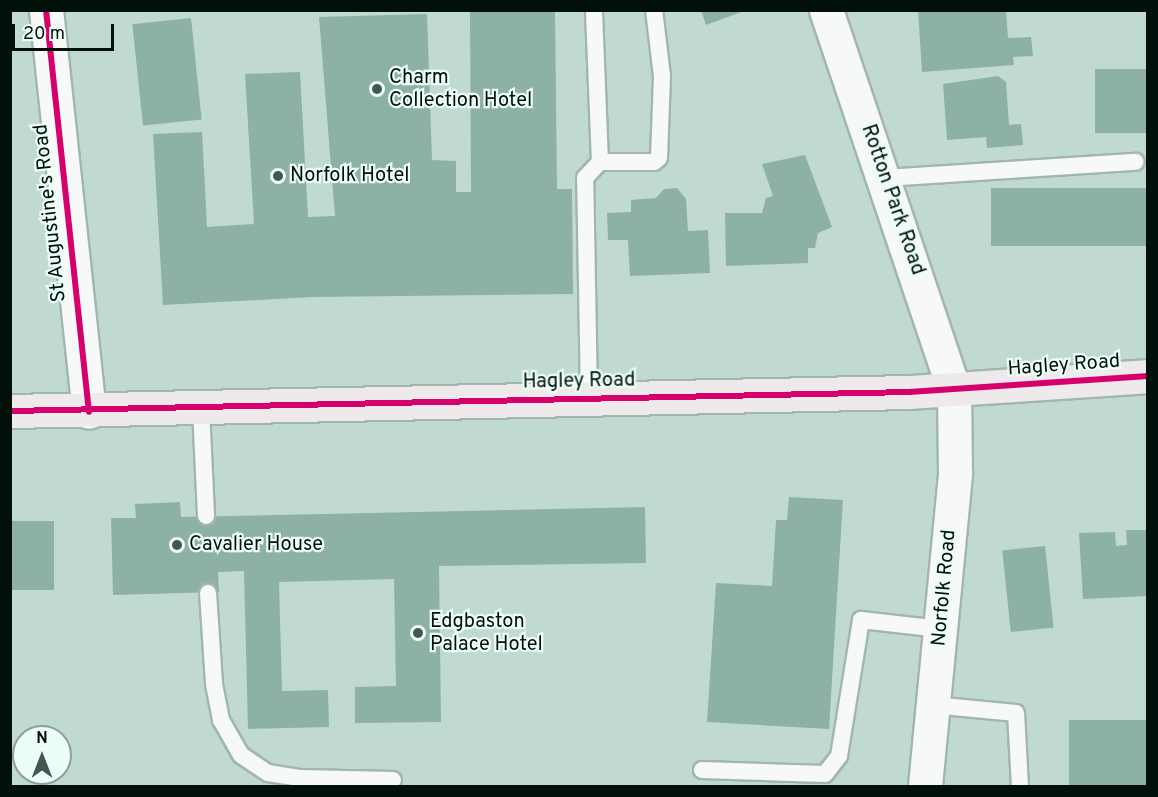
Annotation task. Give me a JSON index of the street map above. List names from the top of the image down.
{
  "streets": {
    "highway": ["Hagley Road"],
    "main road": ["Rotton Park Road", "St Augustine's Road", "Norfolk Road"]
  },
  "crossings": [
    ["Rotton Park Road", "Hagley Road"],
    ["Rotton Park Road", "Norfolk Road"],
    ["St Augustine's Road", "Hagley Road"],
    ["Hagley Road", "Norfolk Road"]
  ],
  "places": [
    "Charm Collection Hotel",
    "Norfolk Hotel",
    "Cavalier House",
    "Edgbaston Palace Hotel"
  ],
  "scale_bar": "20 m",
  "north": "top"
}
